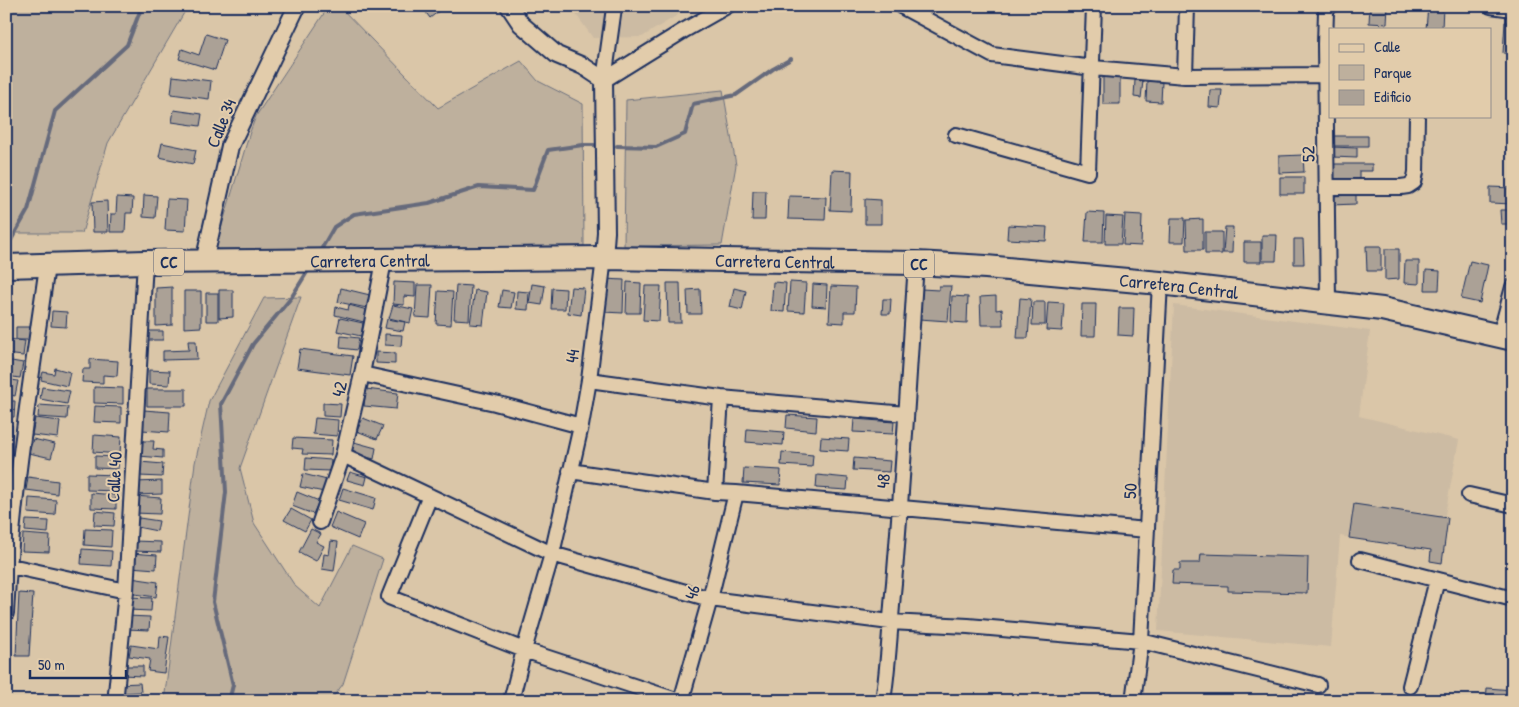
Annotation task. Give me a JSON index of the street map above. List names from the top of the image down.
{
  "streets": {
    "highway": ["Carretera Central", "CC"],
    "street": [
      "Calle 34",
      "52",
      "44",
      "42",
      "Calle 40",
      "48",
      "50",
      "46"
    ]
  },
  "crossings": [
    ["Calle 34", "Carretera Central"],
    ["52", "Carretera Central"],
    ["Carretera Central", "CC"],
    ["Carretera Central", "44"],
    ["Carretera Central", "42"],
    ["Carretera Central", "Calle 40"],
    ["Carretera Central", "48"],
    ["Carretera Central", "50"]
  ],
  "legend": ["Calle", "Parque", "Edificio"],
  "scale_bar": "50 m"
}
